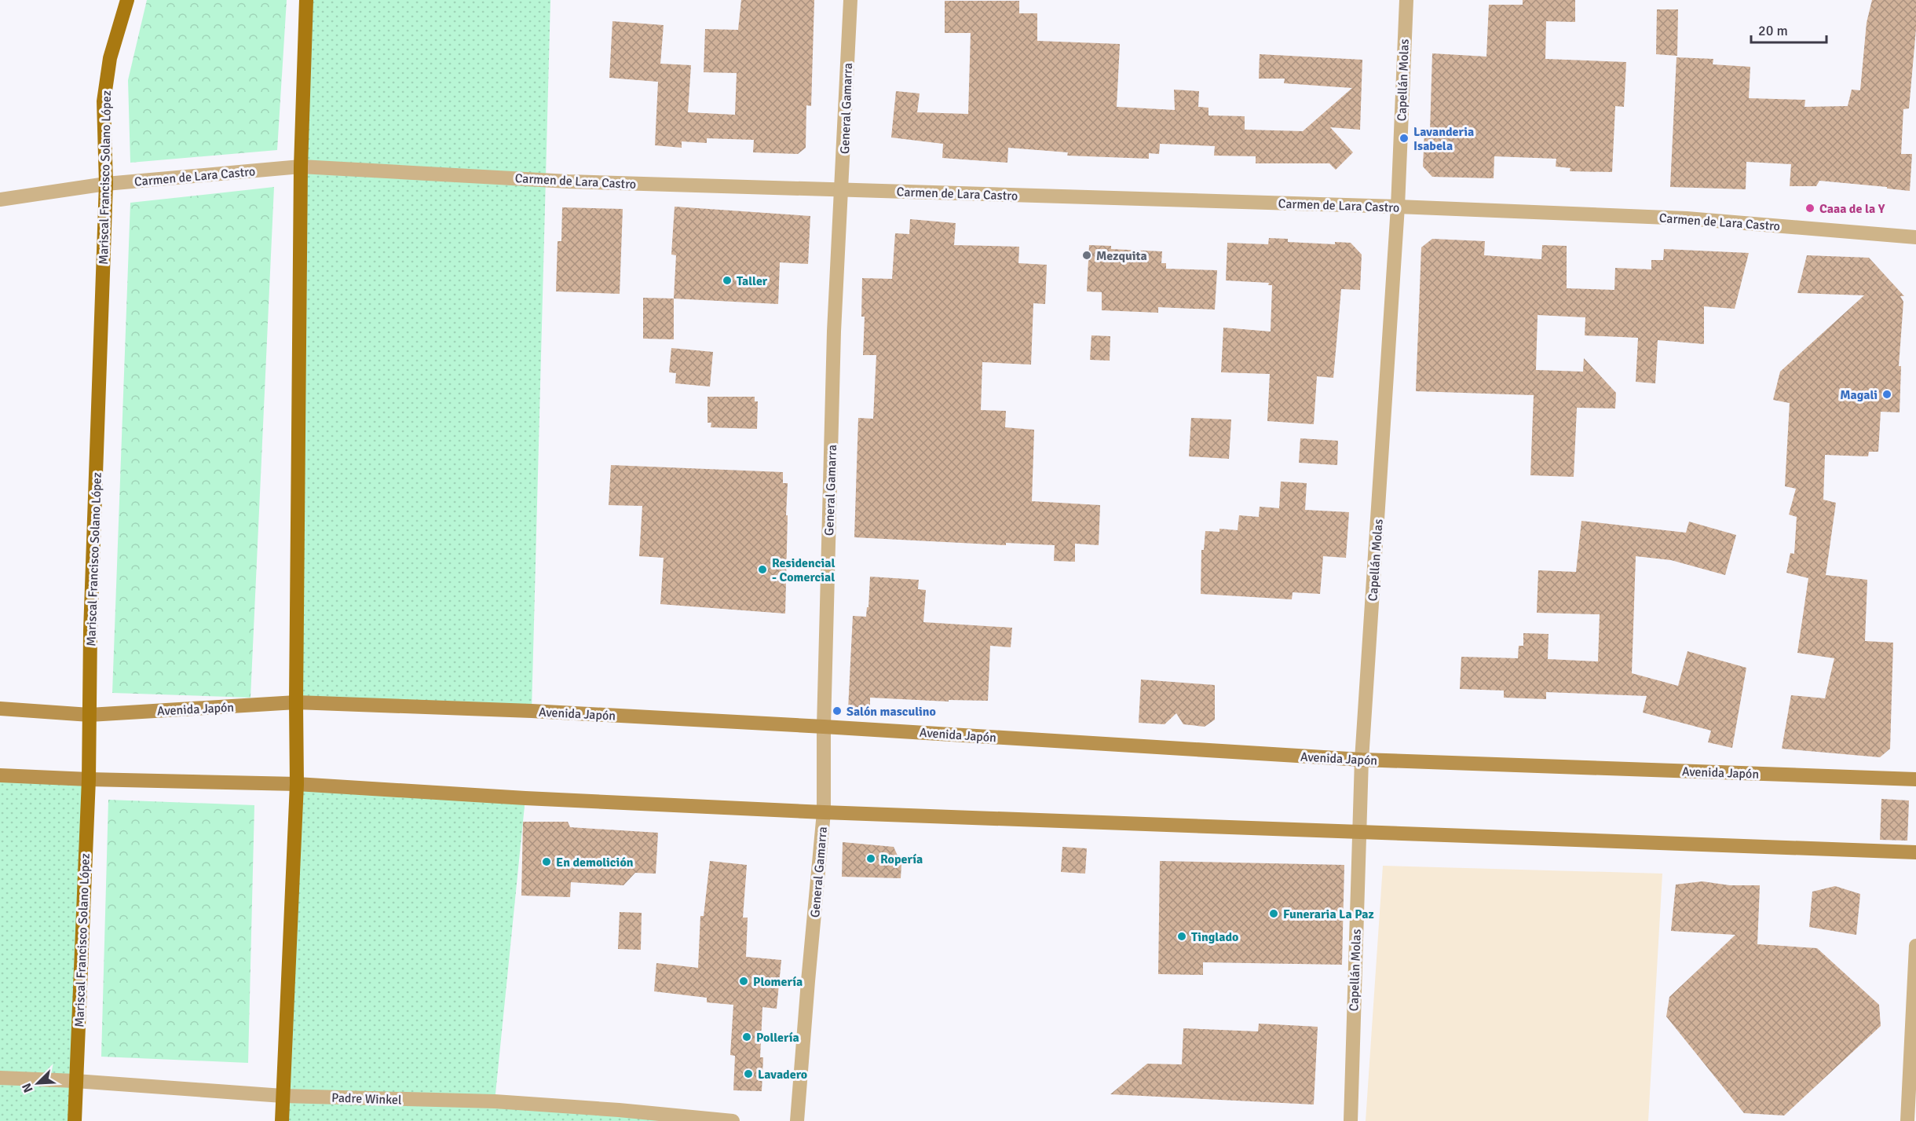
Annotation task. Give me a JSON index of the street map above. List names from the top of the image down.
{
  "streets": {
    "main road": ["Mariscal Francisco Solano López", "Avenida Japón"],
    "street": [
      "Capellán Molas",
      "General Gamarra",
      "Carmen de Lara Castro",
      "Padre Winkel"
    ]
  },
  "crossings": [
    ["Capellán Molas", "Carmen de Lara Castro"],
    ["Capellán Molas", "Avenida Japón"],
    ["General Gamarra", "Carmen de Lara Castro"],
    ["General Gamarra", "Avenida Japón"],
    ["Carmen de Lara Castro", "Mariscal Francisco Solano López"],
    ["Mariscal Francisco Solano López", "Avenida Japón"],
    ["Mariscal Francisco Solano López", "Padre Winkel"]
  ],
  "places": [
    "Lavanderia Isabela",
    "Caaa de la Y",
    "Mezquita",
    "Taller",
    "Magali",
    "Residencial - Comercial",
    "Salón masculino",
    "Ropería",
    "En demolición",
    "Funeraria La Paz",
    "Tinglado",
    "Plomería",
    "Pollería",
    "Lavadero"
  ],
  "scale_bar": "20 m",
  "north": "bottom left"
}
